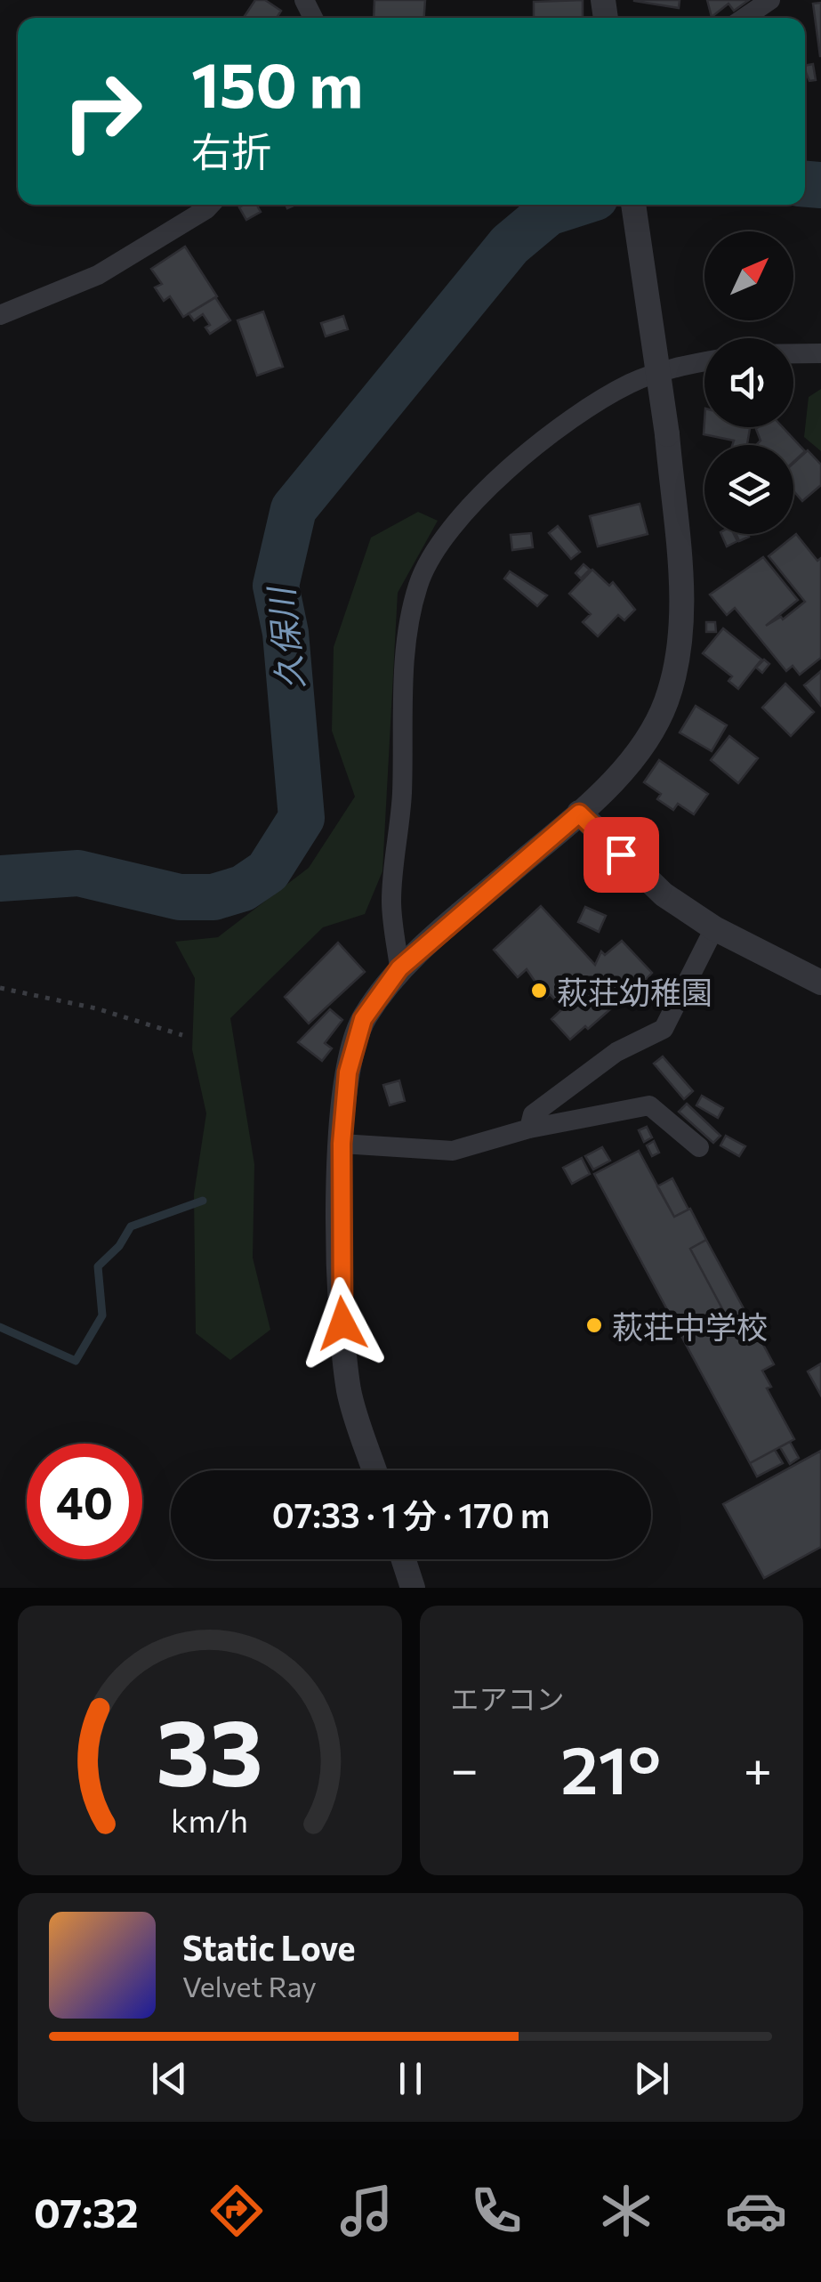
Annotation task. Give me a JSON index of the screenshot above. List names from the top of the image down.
{
  "water": ["久保川"],
  "places": ["萩荘幼稚園", "萩荘中学校"],
  "north": "top right",
  "page": {
    "turn": ["150 m", "右折"],
    "limit": "40",
    "trip": "07:33 · 1 分 · 170 m",
    "tile": "エアコン",
    "heat": ["−", "21°", "+"],
    "song": ["Static Love", "Velvet Ray"],
    "tabs": "07:32",
    "gauge": ["33", "km/h"]
  }
}
